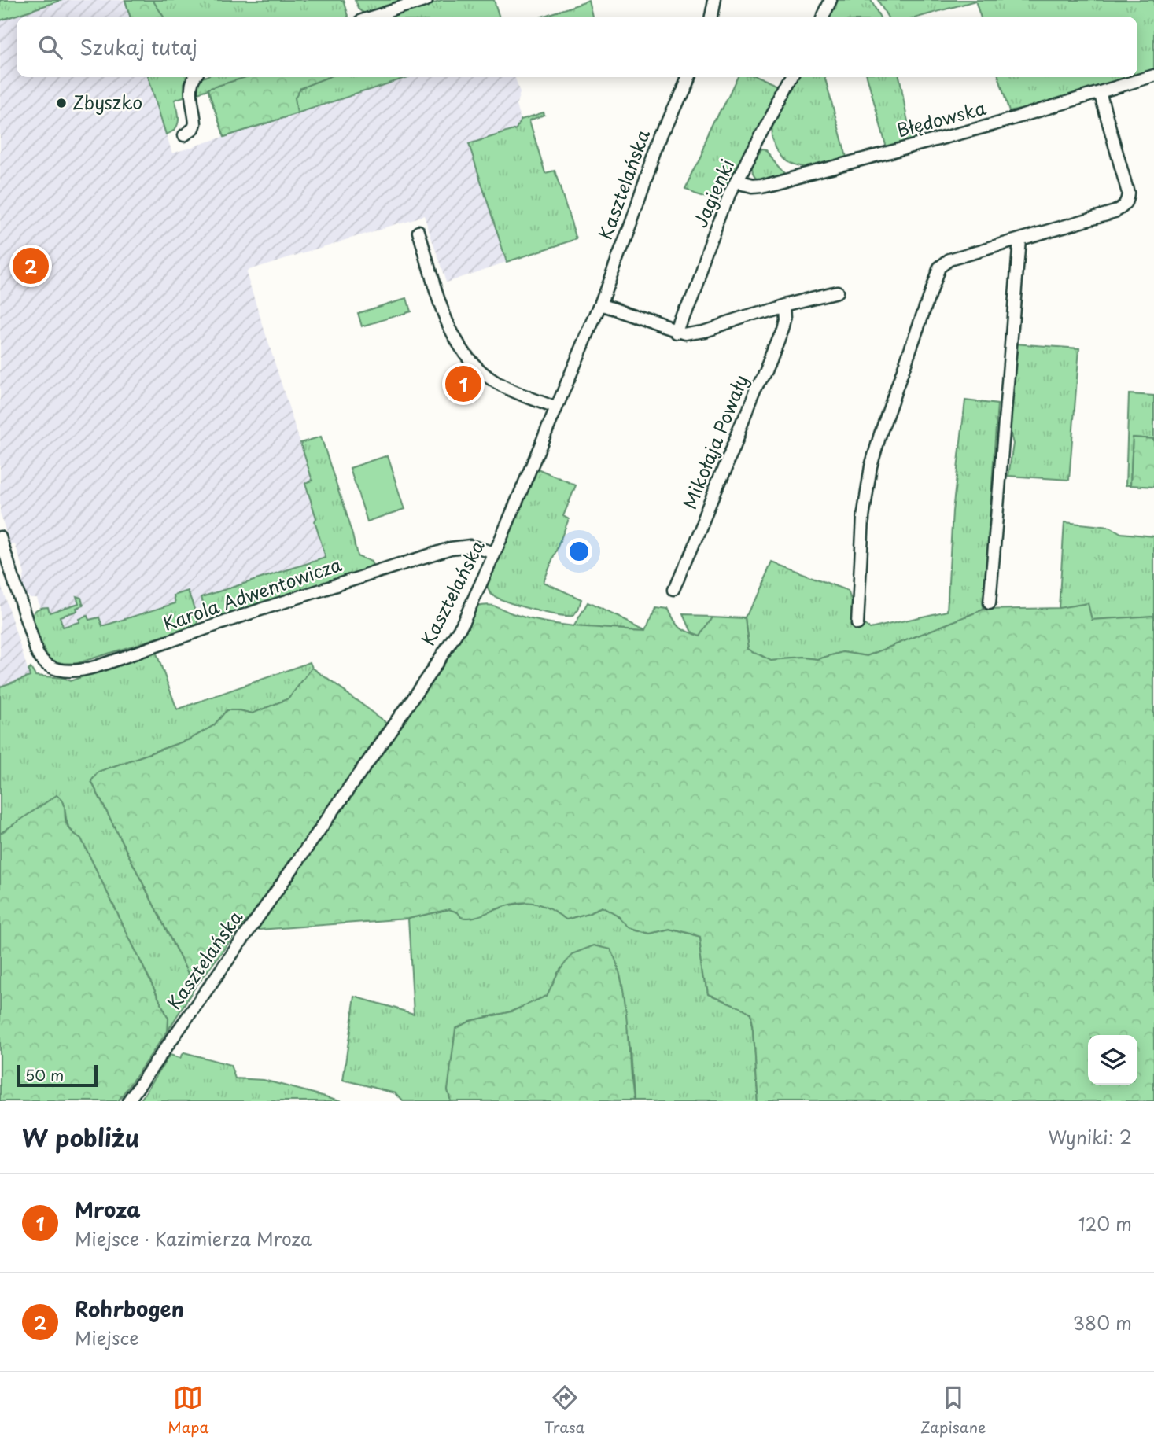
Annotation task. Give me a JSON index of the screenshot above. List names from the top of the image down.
{
  "streets": {
    "street": [
      "Błędowska",
      "Kasztelańska",
      "Jagienki",
      "Mikołaja Powały",
      "Karola Adwentowicza"
    ]
  },
  "crossings": [
    ["Błędowska", "Jagienki"],
    ["Kasztelańska", "Karola Adwentowicza"]
  ],
  "places": ["Zbyszko"],
  "scale_bar": "50 m",
  "page": {
    "search": "Szukaj tutaj",
    "pins": ["2", "1"],
    "scale": "50 m",
    "heading": ["W pobliżu", "Wyniki: 2"],
    "list": [
      {
        "mark": "1",
        "name": "Mroza",
        "note": "Miejsce · Kazimierza Mroza",
        "value": "120 m"
      },
      {
        "mark": "2",
        "name": "Rohrbogen",
        "note": "Miejsce",
        "value": "380 m"
      }
    ],
    "nav": ["Mapa", "Trasa", "Zapisane"]
  }
}
